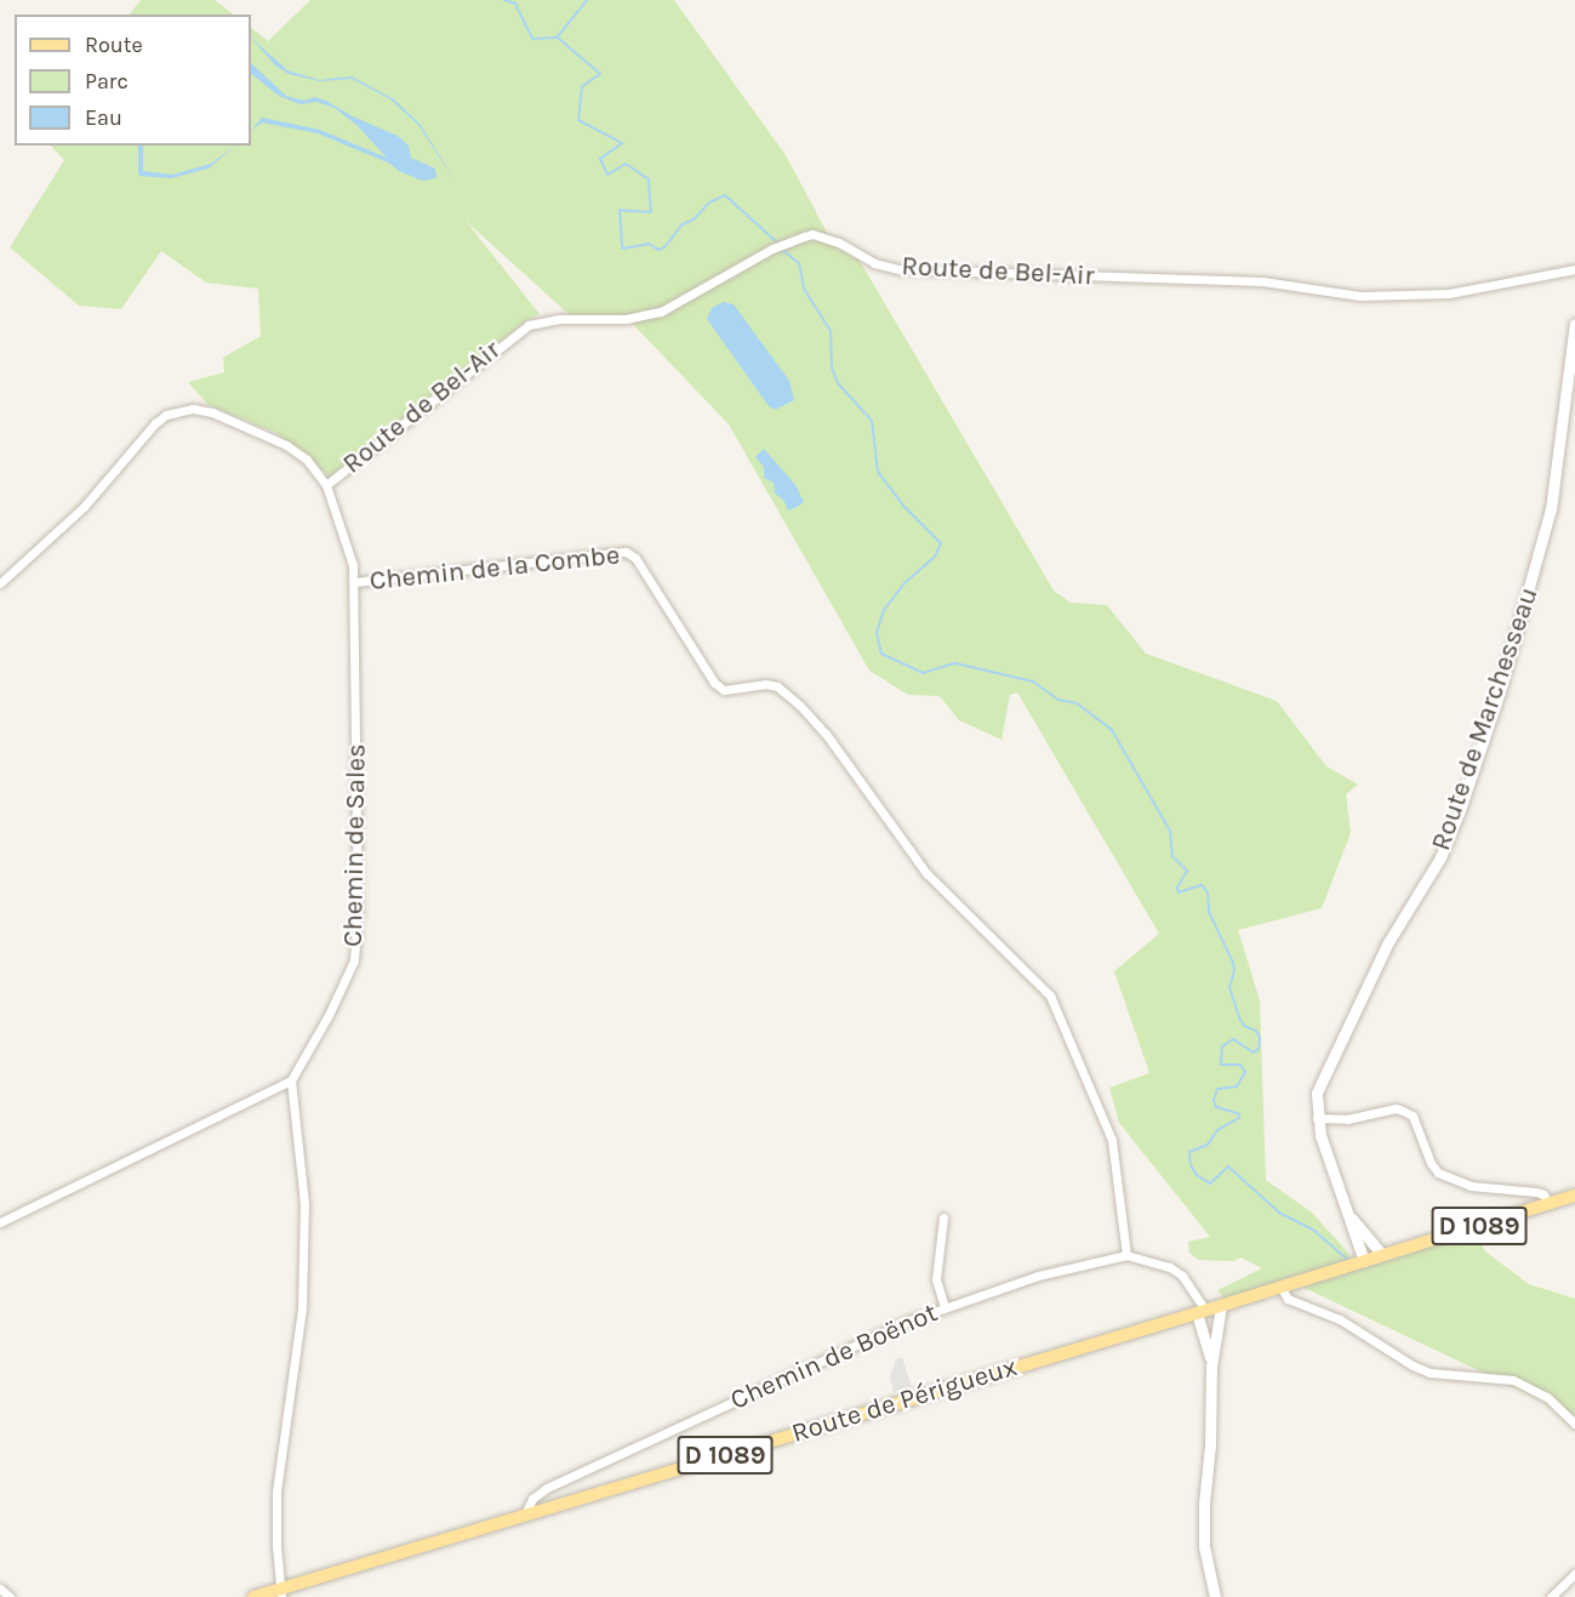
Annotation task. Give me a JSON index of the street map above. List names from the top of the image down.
{
  "streets": {
    "main road": ["D 1089", "Route de Périgueux"],
    "street": [
      "Route de Bel-Air",
      "Chemin de la Combe",
      "Route de Marchesseau",
      "Chemin de Sales",
      "Chemin de Boënot"
    ]
  },
  "crossings": [
    ["Route de Bel-Air", "Chemin de Sales"],
    ["Chemin de la Combe", "Chemin de Sales"],
    ["Chemin de la Combe", "Chemin de Boënot"],
    ["Route de Marchesseau", "D 1089"],
    ["D 1089", "Route de Périgueux"],
    ["Chemin de Boënot", "Route de Périgueux"]
  ],
  "legend": ["Route", "Parc", "Eau"]
}
